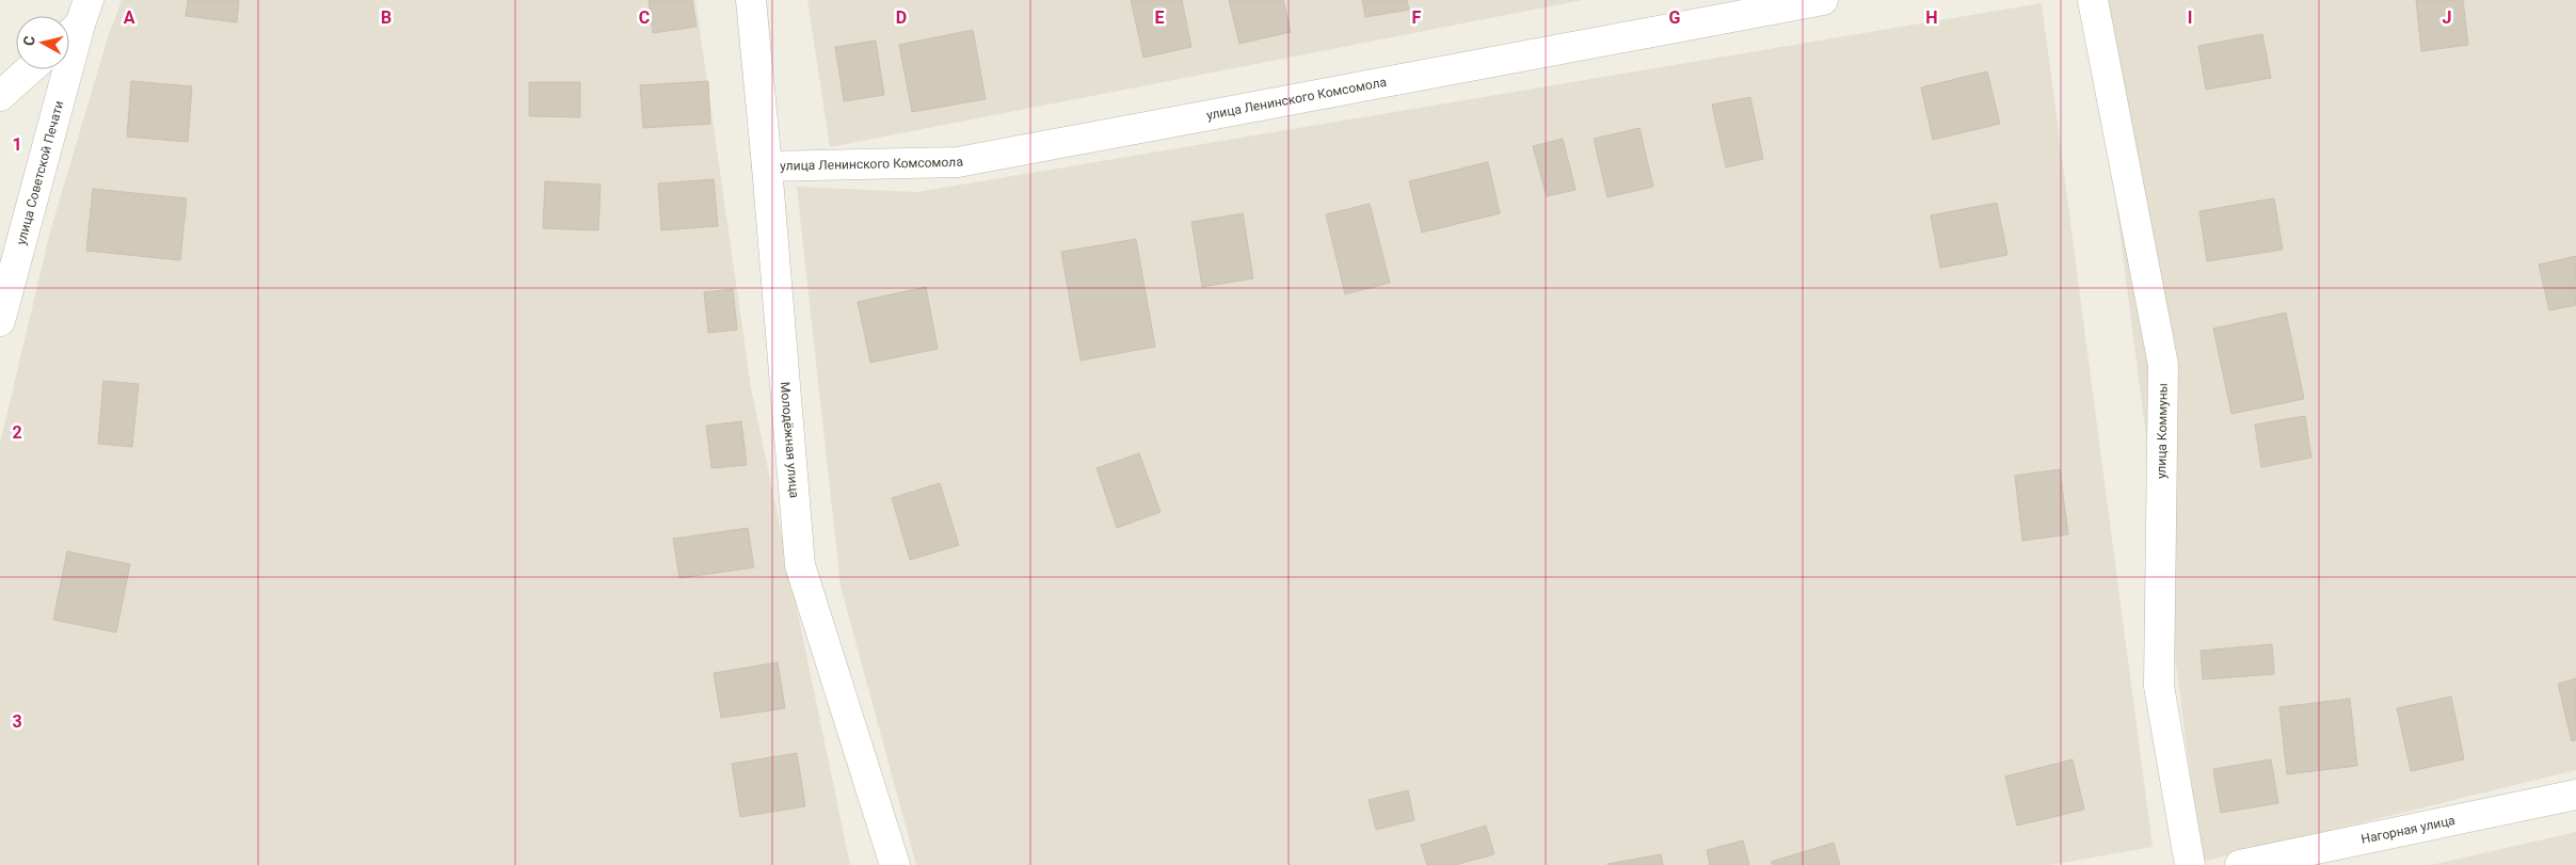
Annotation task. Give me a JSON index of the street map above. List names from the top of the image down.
{
  "streets": {
    "street": [
      "улица Ленинского Комсомола",
      "улица Советской Печати",
      "улица Коммуны",
      "Молодёжная улица",
      "Нагорная улица"
    ]
  },
  "crossings": [
    ["улица Ленинского Комсомола", "Молодёжная улица"]
  ],
  "north": "left",
  "grid": {
    "columns": [
      "A",
      "B",
      "C",
      "D",
      "E",
      "F",
      "G",
      "H",
      "I",
      "J"
    ],
    "rows": ["1", "2", "3"]
  }
}
